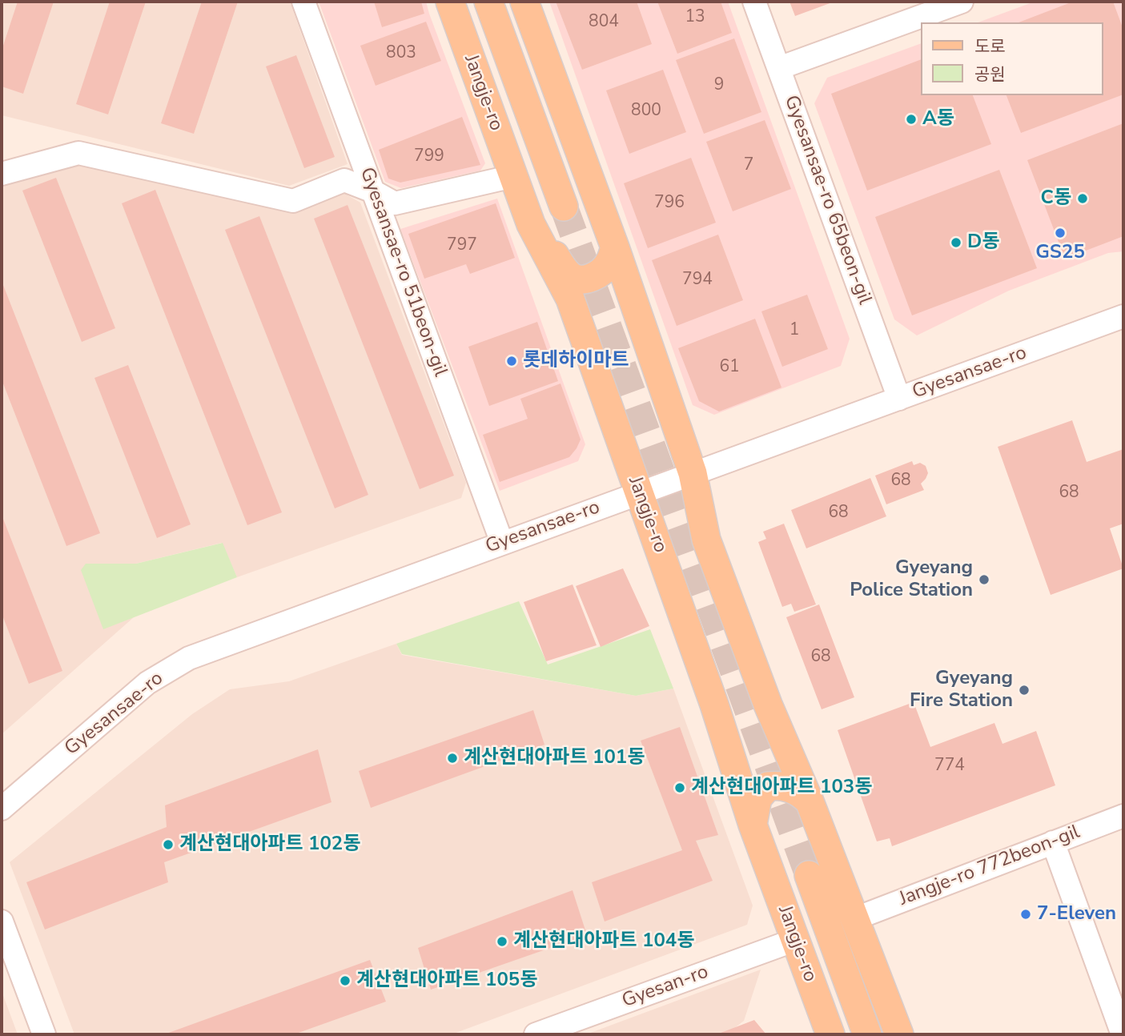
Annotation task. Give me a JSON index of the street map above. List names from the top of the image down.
{
  "streets": {
    "main road": ["Jangje-ro"],
    "street": [
      "Gyesansae-ro 65beon-gil",
      "Gyesansae-ro 51beon-gil",
      "Gyesansae-ro",
      "Jangje-ro 772beon-gil",
      "Gyesan-ro"
    ]
  },
  "crossings": [
    ["Jangje-ro", "Gyesansae-ro"],
    ["Jangje-ro", "Gyesan-ro"],
    ["Gyesansae-ro 65beon-gil", "Gyesansae-ro"],
    ["Gyesansae-ro 51beon-gil", "Gyesansae-ro"]
  ],
  "places": [
    "A동",
    "C동",
    "GS25",
    "D동",
    "롯데하이마트",
    "Gyeyang Police Station",
    "Gyeyang Fire Station",
    "계산현대아파트 101동",
    "계산현대아파트 103동",
    "계산현대아파트 102동",
    "7-Eleven",
    "계산현대아파트 104동",
    "계산현대아파트 105동"
  ],
  "house_numbers": [
    "13",
    "804",
    "803",
    "9",
    "800",
    "799",
    "7",
    "796",
    "797",
    "794",
    "1",
    "61",
    "68",
    "68",
    "68",
    "68",
    "774"
  ],
  "legend": ["도로", "공원"]
}
